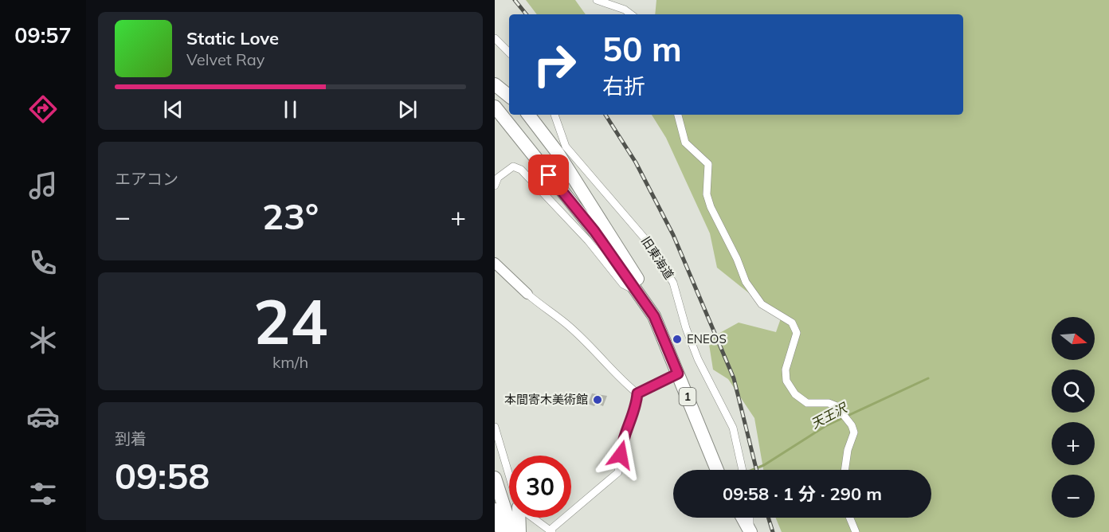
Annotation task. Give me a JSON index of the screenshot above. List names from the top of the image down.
{
  "streets": {
    "highway": ["1"],
    "street": ["旧東海道"]
  },
  "water": ["天王沢"],
  "places": ["ENEOS", "本間寄木美術館"],
  "north": "right",
  "page": {
    "tabs": "09:57",
    "turn": ["50 m", "右折"],
    "song": ["Static Love", "Velvet Ray"],
    "tile": [
      "エアコン",
      ["24", "km/h"],
      ["到着", "09:58"]
    ],
    "heat": ["−", "23°", "+"],
    "map_buttons": ["+", "−"],
    "limit": "30",
    "trip": "09:58 · 1 分 · 290 m"
  }
}
